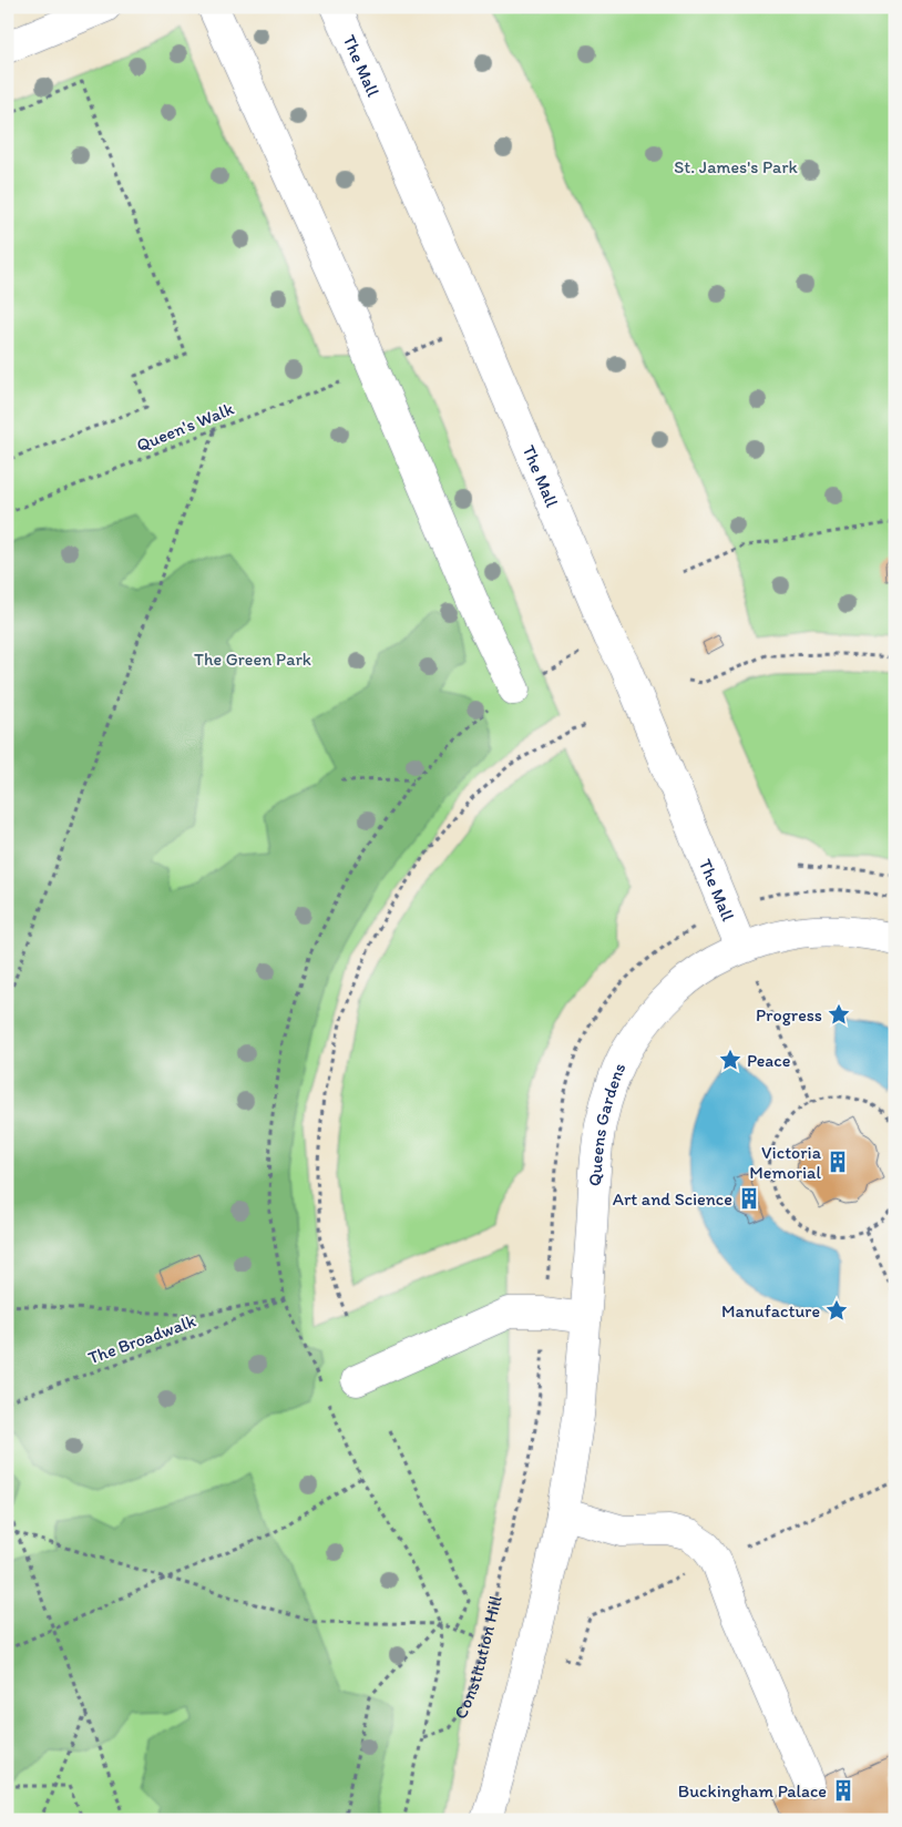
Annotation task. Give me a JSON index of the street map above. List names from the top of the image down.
{
  "streets": {
    "street": ["The Mall", "Queens Gardens"],
    "path": ["Queen's Walk", "The Broadwalk", "Constitution Hill"]
  },
  "crossings": [
    ["The Mall", "Queens Gardens"]
  ],
  "parks": ["St. James's Park", "The Green Park"],
  "places": {
    "place": ["Progress", "Peace", "Manufacture"],
    "building": ["Victoria Memorial", "Art and Science", "Buckingham Palace"]
  }
}
